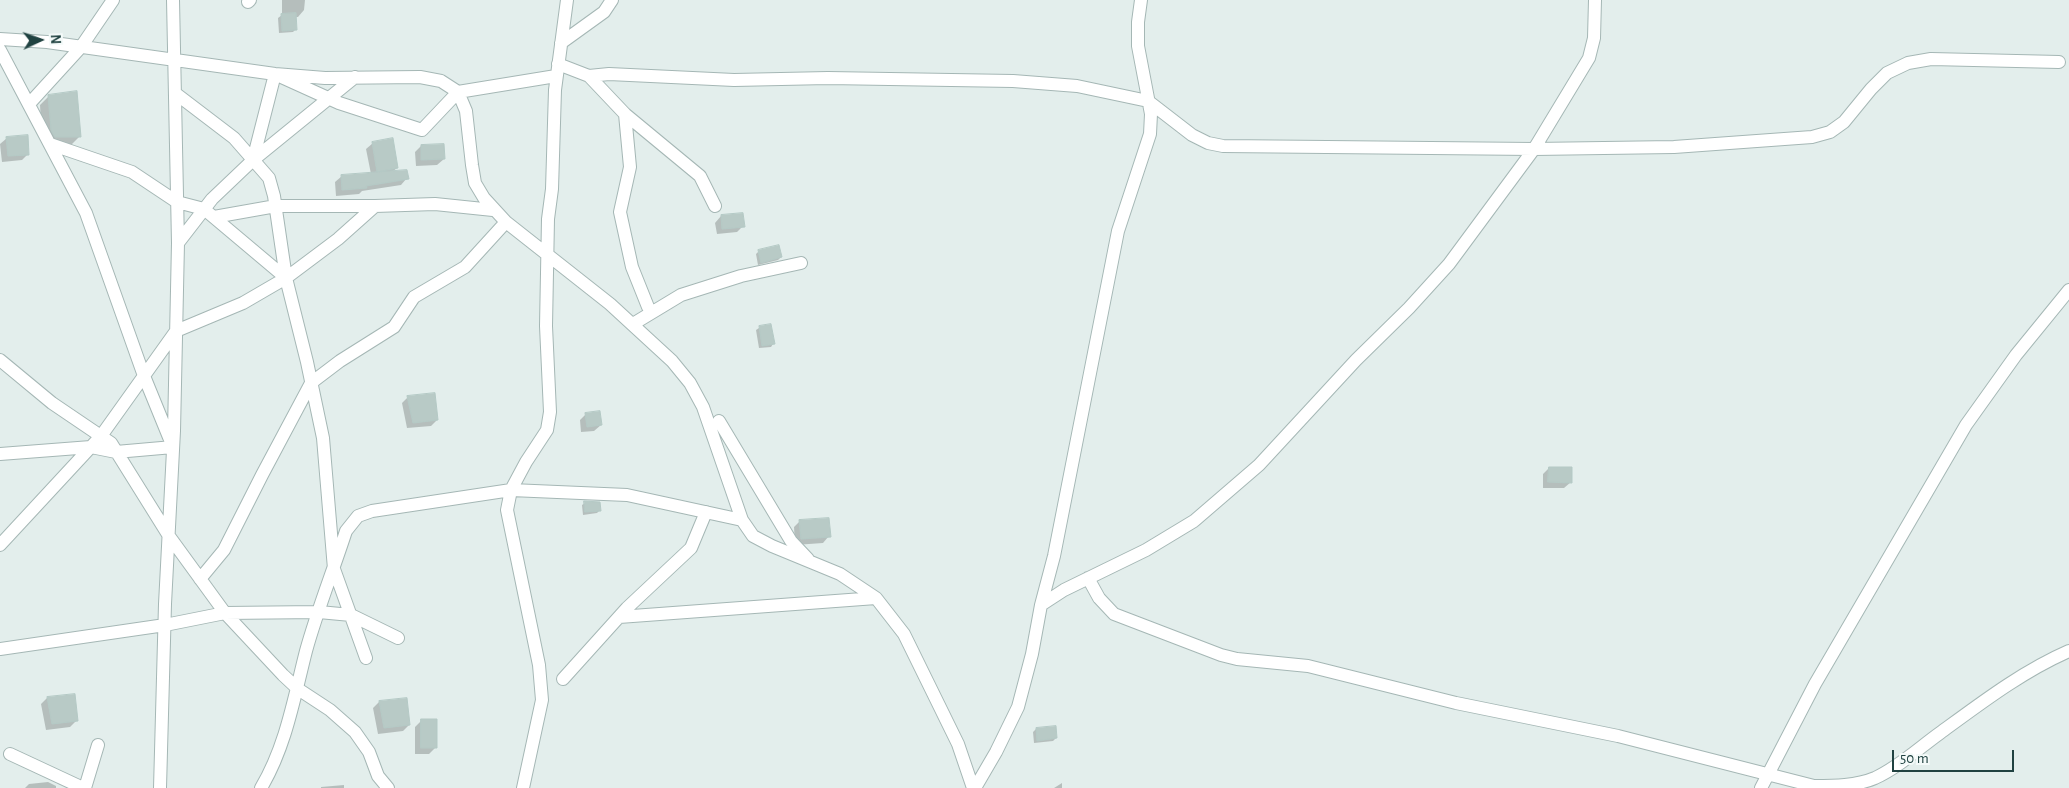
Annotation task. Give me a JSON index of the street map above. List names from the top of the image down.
{
  "scale_bar": "50 m",
  "north": "right"
}
